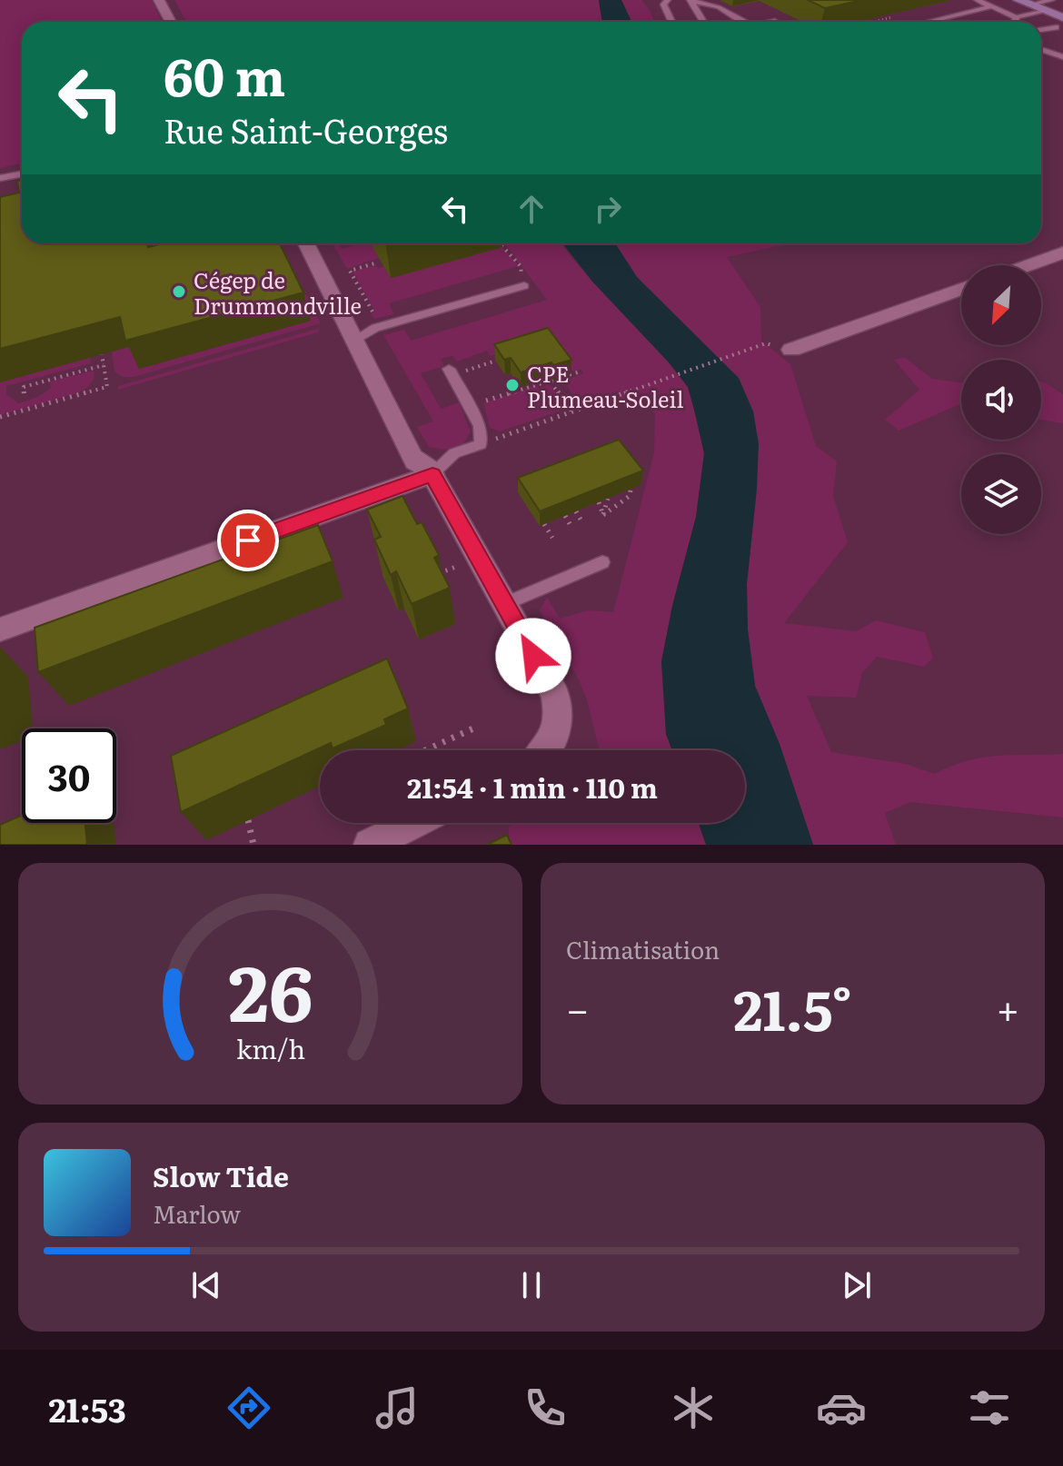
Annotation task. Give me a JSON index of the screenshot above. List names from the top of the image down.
{
  "places": ["Cégep de Drummondville", "CPE Plumeau-Soleil"],
  "north": "bottom left",
  "page": {
    "turn": ["60 m", "Rue Saint-Georges"],
    "limit": "30",
    "trip": "21:54 · 1 min · 110 m",
    "tile": "Climatisation",
    "heat": ["−", "21.5°", "+"],
    "song": ["Slow Tide", "Marlow"],
    "tabs": "21:53",
    "gauge": ["26", "km/h"]
  }
}
